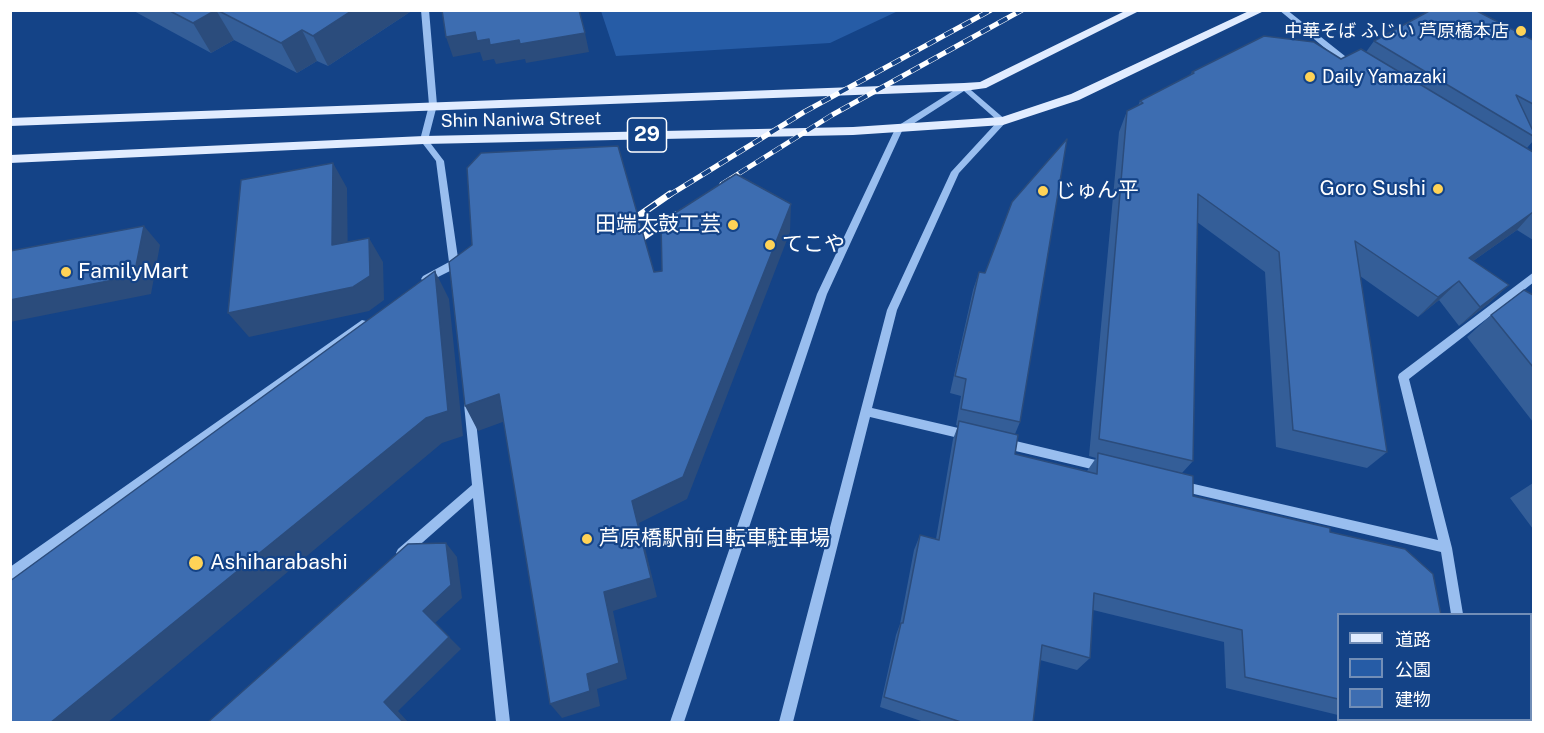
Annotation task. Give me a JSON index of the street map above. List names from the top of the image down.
{
  "streets": {
    "main road": ["Shin Naniwa Street", "29"]
  },
  "places": [
    "中華そば ふじい 芦原橋本店",
    "Daily Yamazaki",
    "Goro Sushi",
    "じゅん平",
    "田端太鼓工芸",
    "てこや",
    "FamilyMart",
    "芦原橋駅前自転車駐車場",
    "Ashiharabashi"
  ],
  "legend": ["道路", "公園", "建物"]
}
